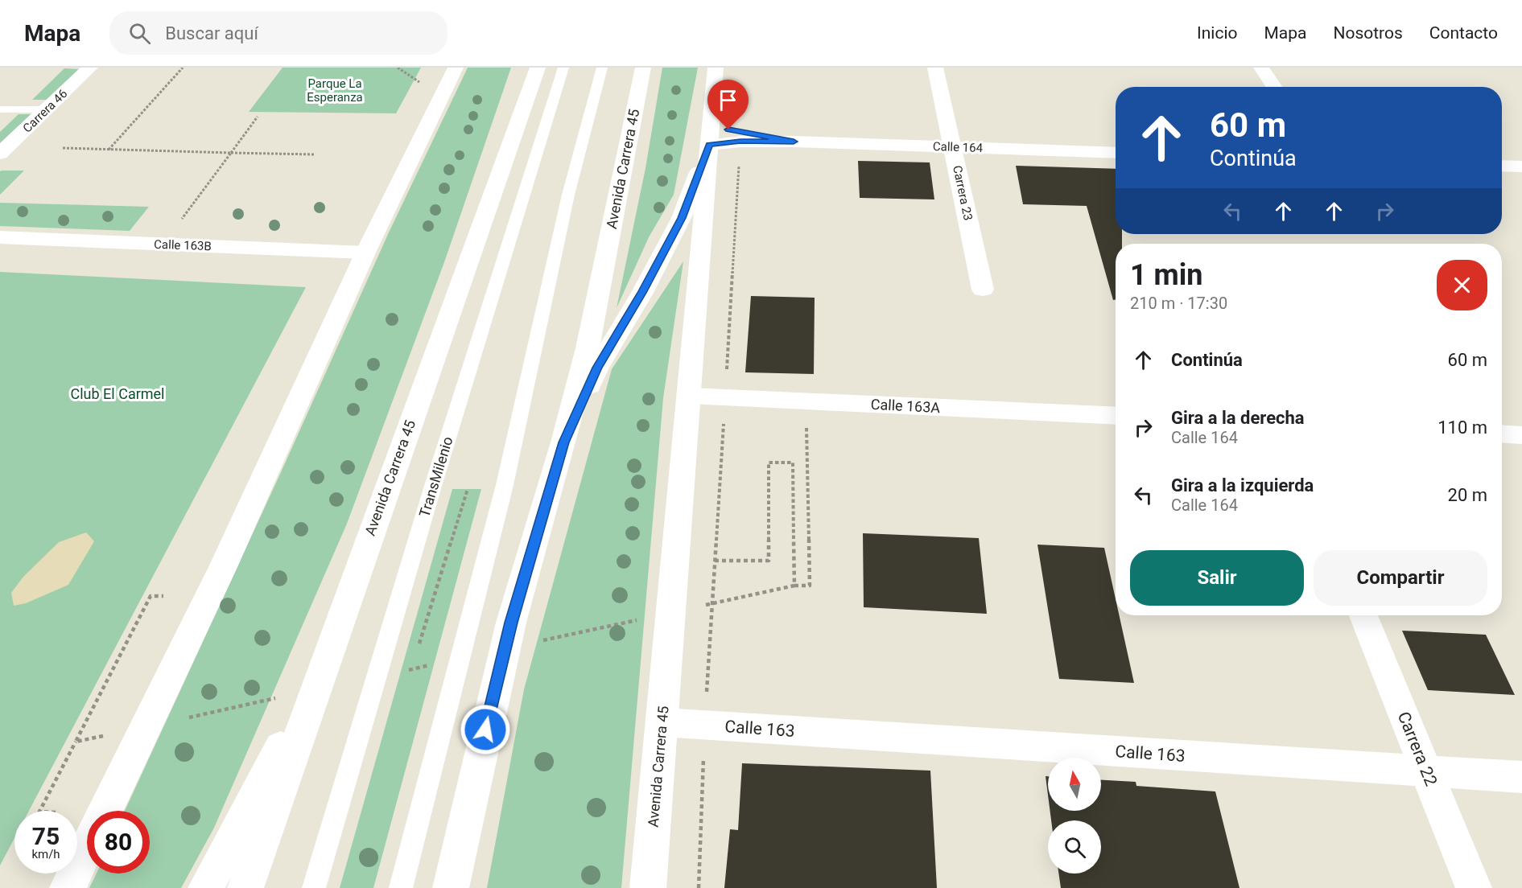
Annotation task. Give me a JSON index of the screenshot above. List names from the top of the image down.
{
  "streets": {
    "main road": [
      "Carrera 46",
      "Calle 164",
      "Avenida Carrera 45",
      "Carrera 23",
      "Calle 163B",
      "Calle 163A",
      "Calle 163",
      "Carrera 22"
    ],
    "lane": ["TransMilenio"]
  },
  "crossings": [
    ["Calle 164", "Avenida Carrera 45"],
    ["Calle 164", "Carrera 23"],
    ["Avenida Carrera 45", "Calle 163A"],
    ["Avenida Carrera 45", "Calle 163"],
    ["Calle 163", "Carrera 22"]
  ],
  "parks": ["Parque La Esperanza", "Club El Carmel"],
  "north": "top",
  "page": {
    "header": "Mapa",
    "search": "Buscar aquí",
    "nav": [
      "Inicio",
      "Mapa",
      "Nosotros",
      "Contacto"
    ],
    "turn": ["60 m", "Continúa"],
    "heading": ["1 min", "210 m · 17:30"],
    "list": [
      {
        "name": "Continúa",
        "value": "60 m"
      },
      {
        "name": "Gira a la derecha",
        "note": "Calle 164",
        "value": "110 m"
      },
      {
        "name": "Gira a la izquierda",
        "note": "Calle 164",
        "value": "20 m"
      }
    ],
    "buttons": ["Salir", "Compartir"],
    "speed": "75 km/h",
    "limit": "80"
  }
}
